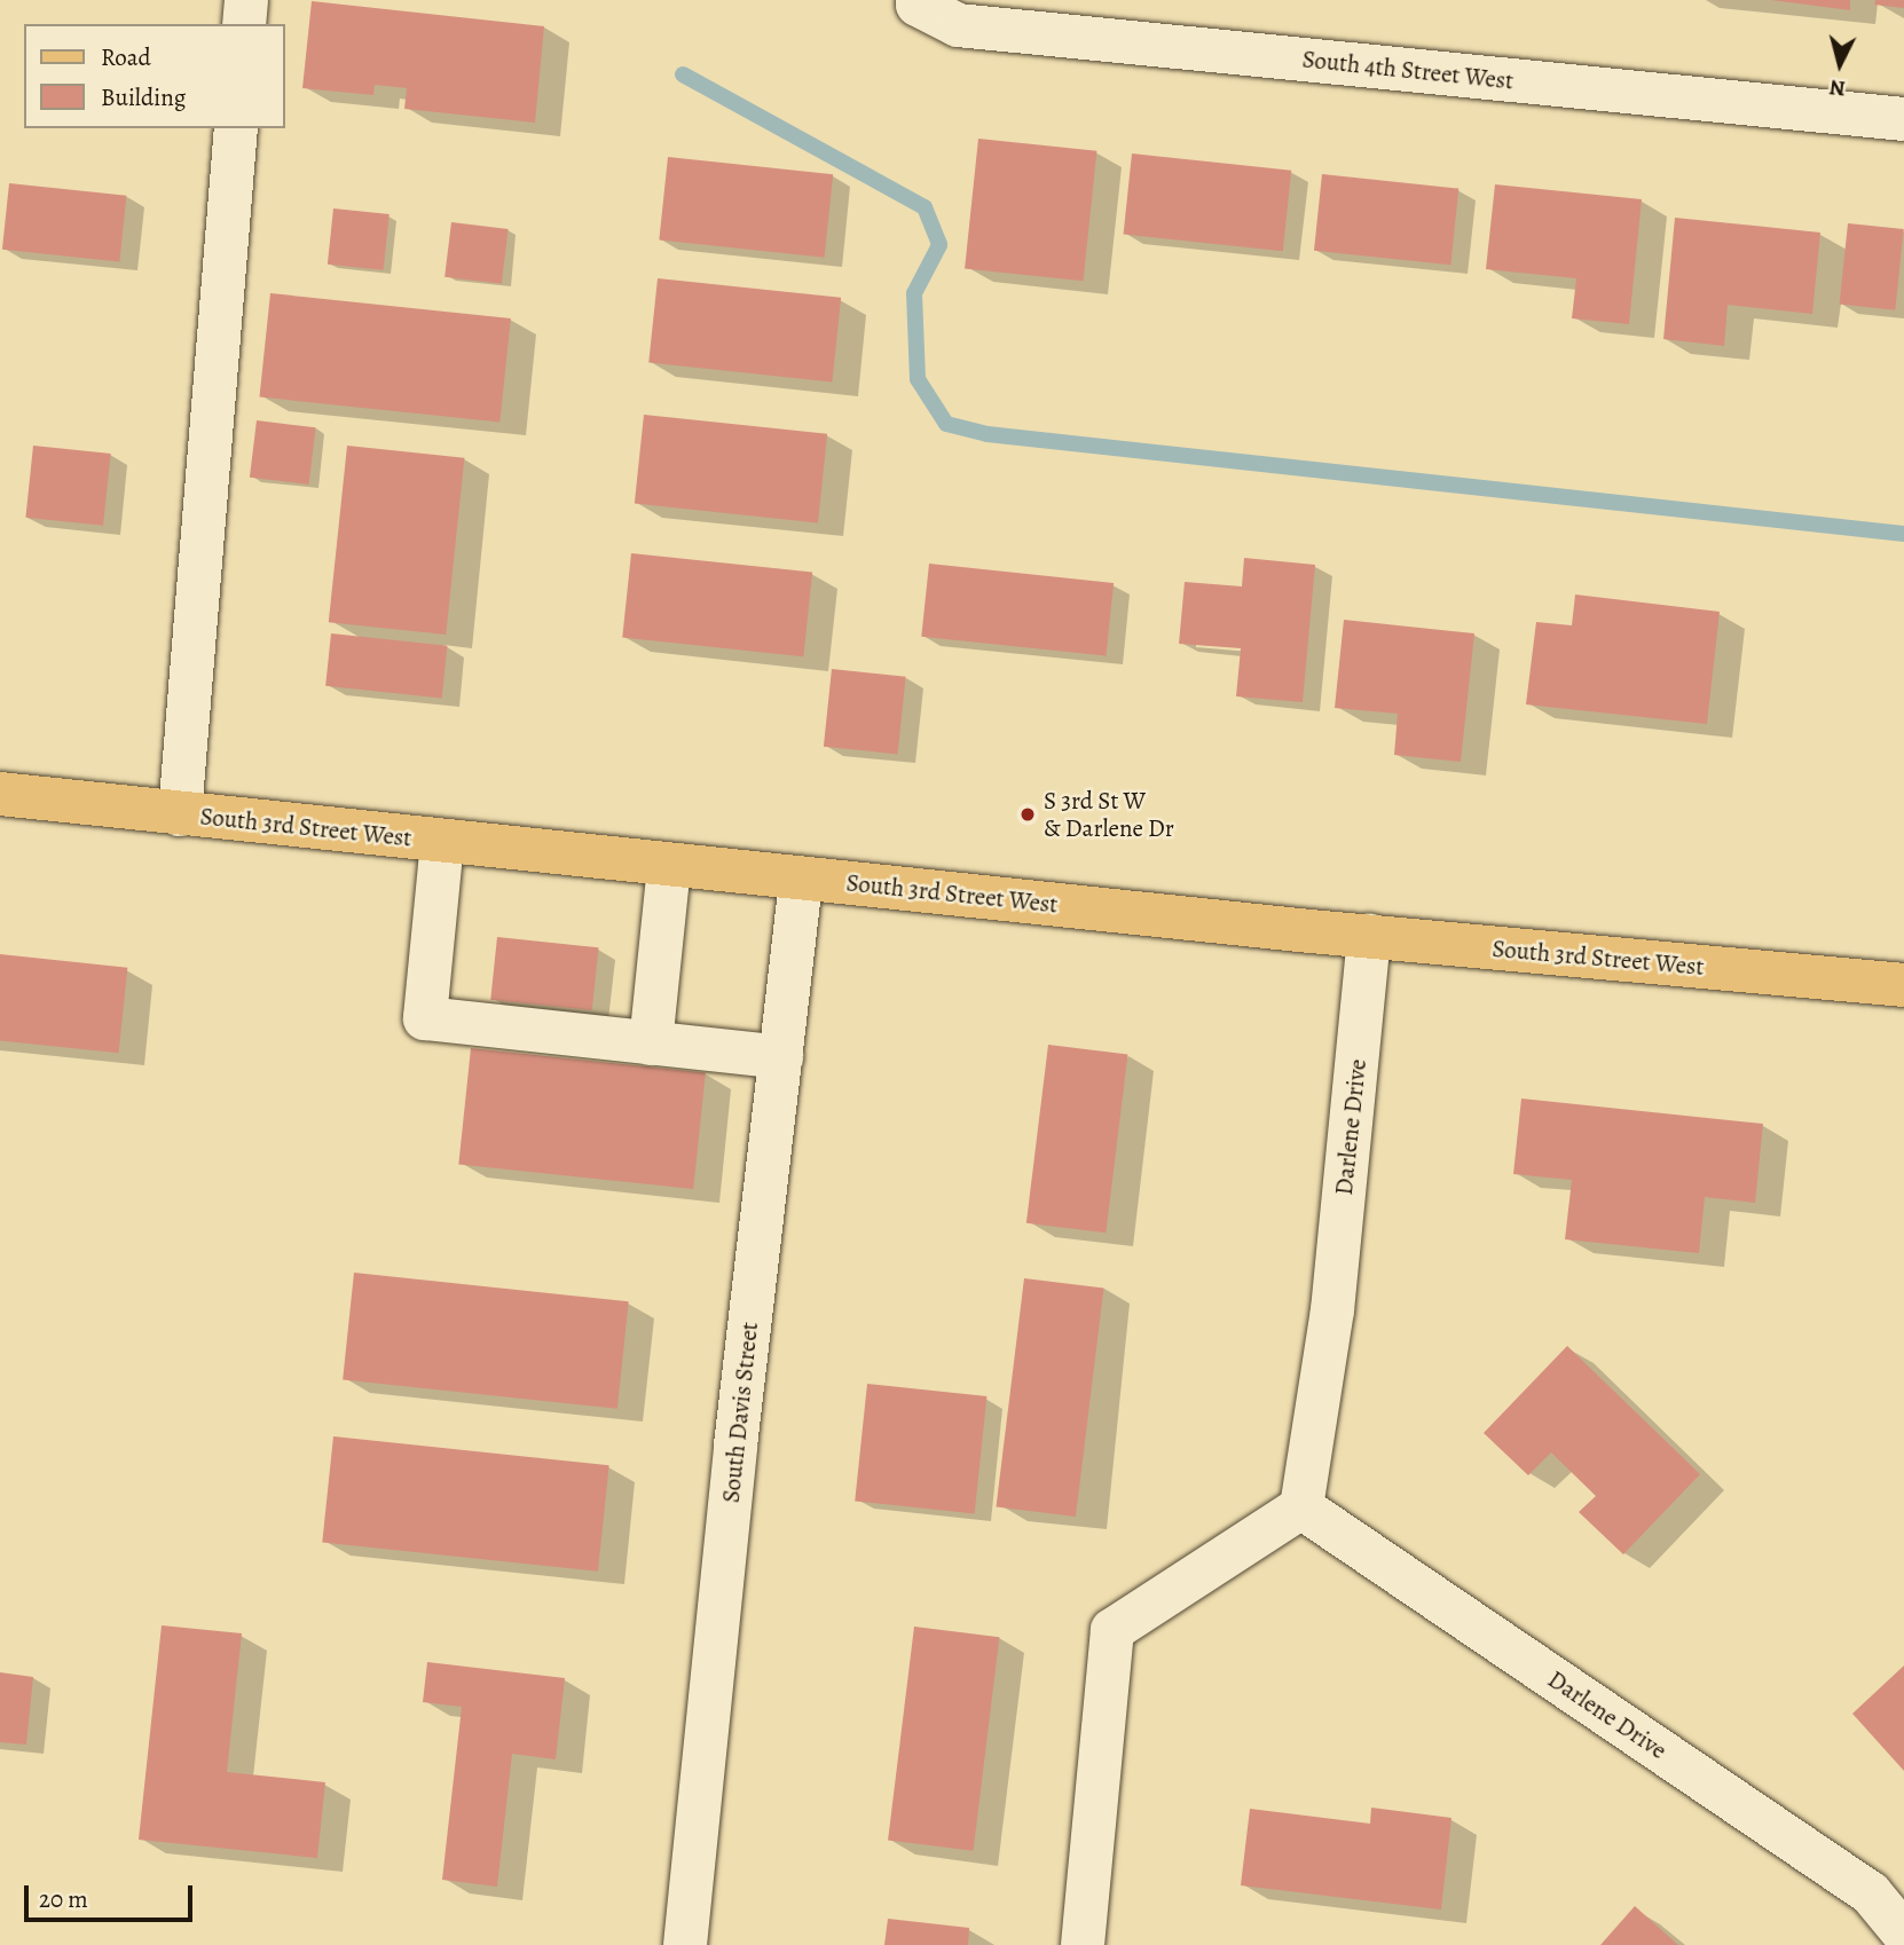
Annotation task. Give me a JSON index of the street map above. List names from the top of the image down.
{
  "streets": {
    "main road": ["South 3rd Street West"],
    "street": ["South 4th Street West", "Darlene Drive", "South Davis Street"]
  },
  "crossings": [
    ["South 3rd Street West", "Darlene Drive"],
    ["South 3rd Street West", "South Davis Street"]
  ],
  "places": ["S 3rd St W & Darlene Dr"],
  "legend": ["Road", "Building"],
  "scale_bar": "20 m",
  "north": "bottom"
}
